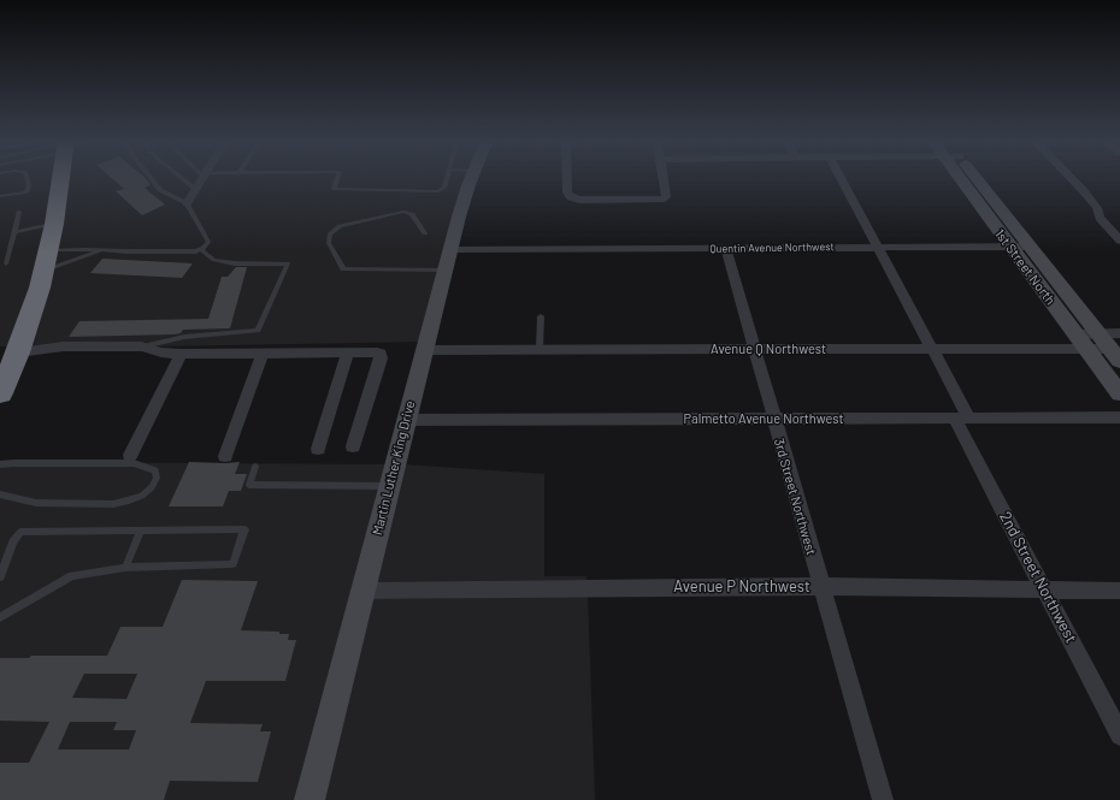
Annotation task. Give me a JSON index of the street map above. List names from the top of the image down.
{
  "streets": {
    "main road": ["1st Street North", "Martin Luther King Drive"],
    "street": [
      "Quentin Avenue Northwest",
      "Avenue Q Northwest",
      "Palmetto Avenue Northwest",
      "3rd Street Northwest",
      "2nd Street Northwest",
      "Avenue P Northwest"
    ]
  },
  "crossings": [
    ["Quentin Avenue Northwest", "1st Street North"],
    ["Quentin Avenue Northwest", "Martin Luther King Drive"],
    ["Quentin Avenue Northwest", "3rd Street Northwest"],
    ["Quentin Avenue Northwest", "2nd Street Northwest"],
    ["1st Street North", "Avenue Q Northwest"],
    ["Avenue Q Northwest", "Martin Luther King Drive"],
    ["Avenue Q Northwest", "3rd Street Northwest"],
    ["Avenue Q Northwest", "2nd Street Northwest"],
    ["Palmetto Avenue Northwest", "Martin Luther King Drive"],
    ["Palmetto Avenue Northwest", "3rd Street Northwest"],
    ["Palmetto Avenue Northwest", "2nd Street Northwest"],
    ["Martin Luther King Drive", "Avenue P Northwest"],
    ["3rd Street Northwest", "Avenue P Northwest"],
    ["2nd Street Northwest", "Avenue P Northwest"]
  ]
}
